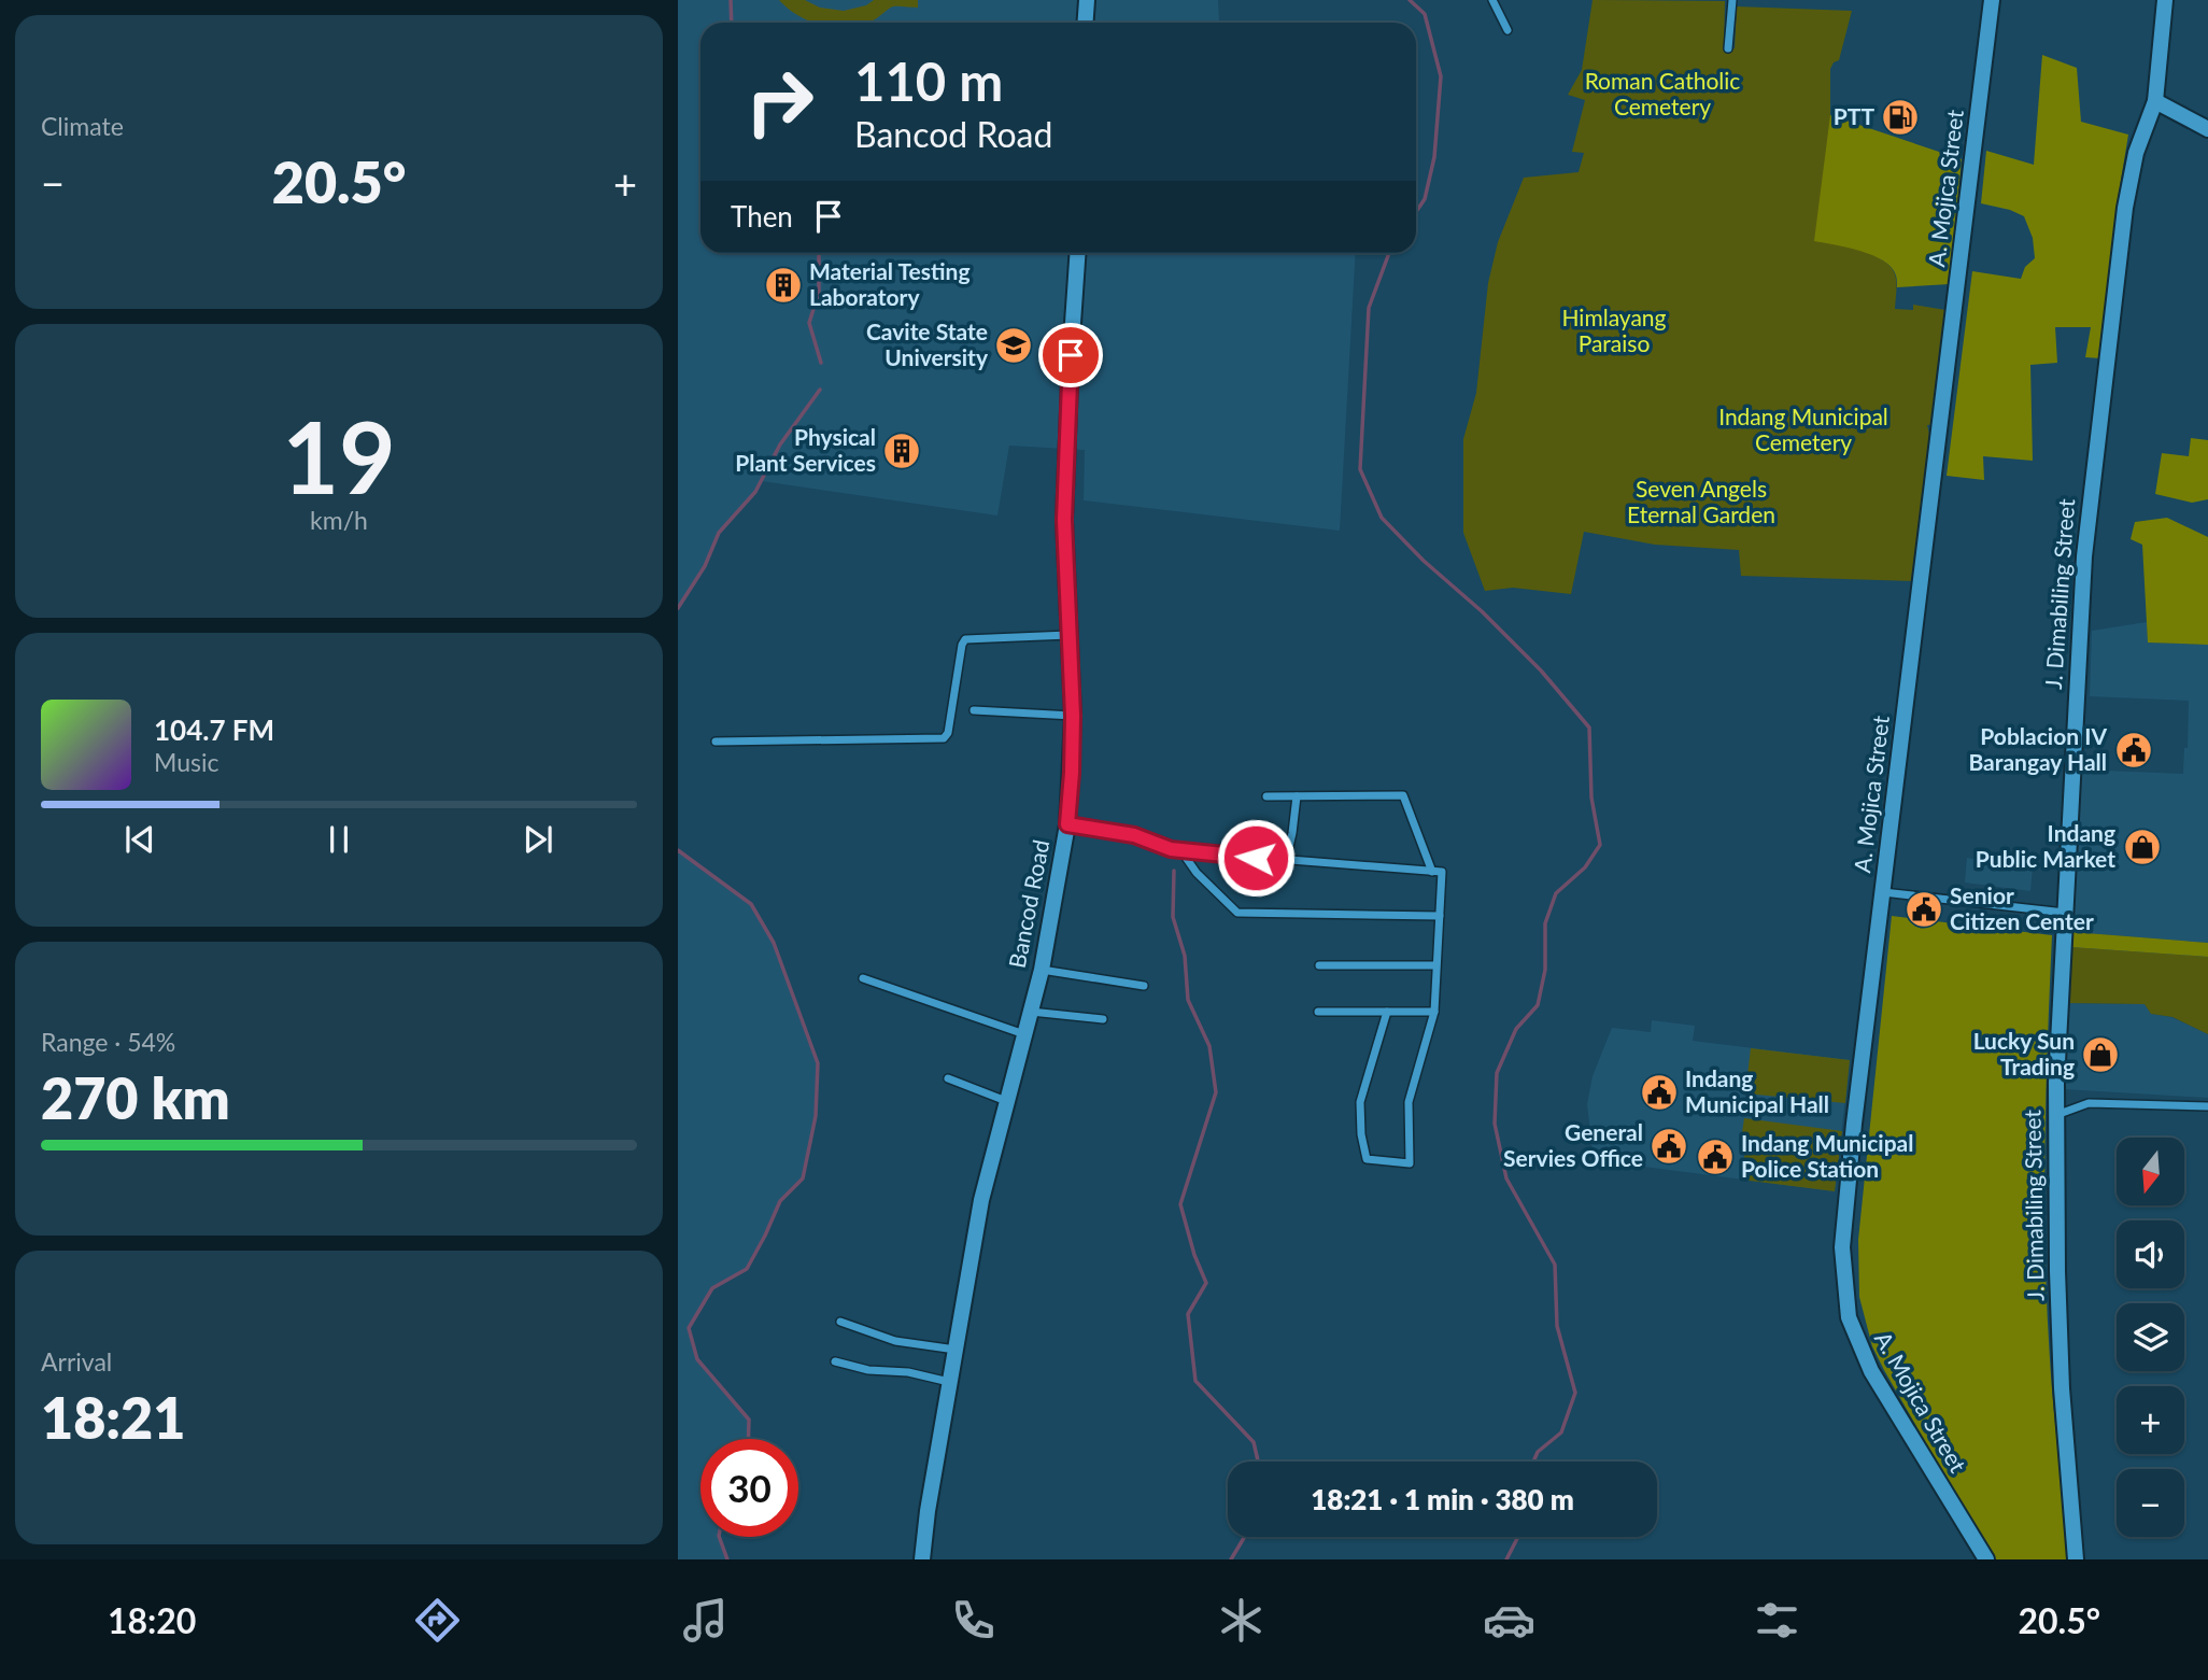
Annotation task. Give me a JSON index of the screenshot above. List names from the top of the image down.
{
  "streets": {
    "street": ["A. Mojica Street", "J. Dimabiling Street", "Bancod Road"]
  },
  "parks": [
    "Roman Catholic Cemetery",
    "Himlayang Paraiso",
    "Indang Municipal Cemetery",
    "Seven Angels Eternal Garden"
  ],
  "places": {
    "fuel station": ["PTT"],
    "building": ["Material Testing Laboratory", "Physical Plant Services"],
    "school or university": ["Cavite State University"],
    "public building": [
      "Poblacion IV Barangay Hall",
      "Senior Citizen Center",
      "Indang Municipal Hall",
      "General Servies Office",
      "Indang Municipal Police Station"
    ],
    "shop": ["Indang Public Market", "Lucky Sun Trading"]
  },
  "north": "bottom",
  "page": {
    "tile": [
      "Climate",
      ["19", "km/h"],
      ["Range · 54%", "270 km"],
      ["Arrival", "18:21"]
    ],
    "turn": ["110 m", "Bancod Road"],
    "heat": ["−", "20.5°", "+"],
    "then": "Then",
    "song": ["104.7 FM", "Music"],
    "map_buttons": ["+", "−"],
    "limit": "30",
    "trip": "18:21 · 1 min · 380 m",
    "tabs": ["18:20", "20.5°"]
  }
}
